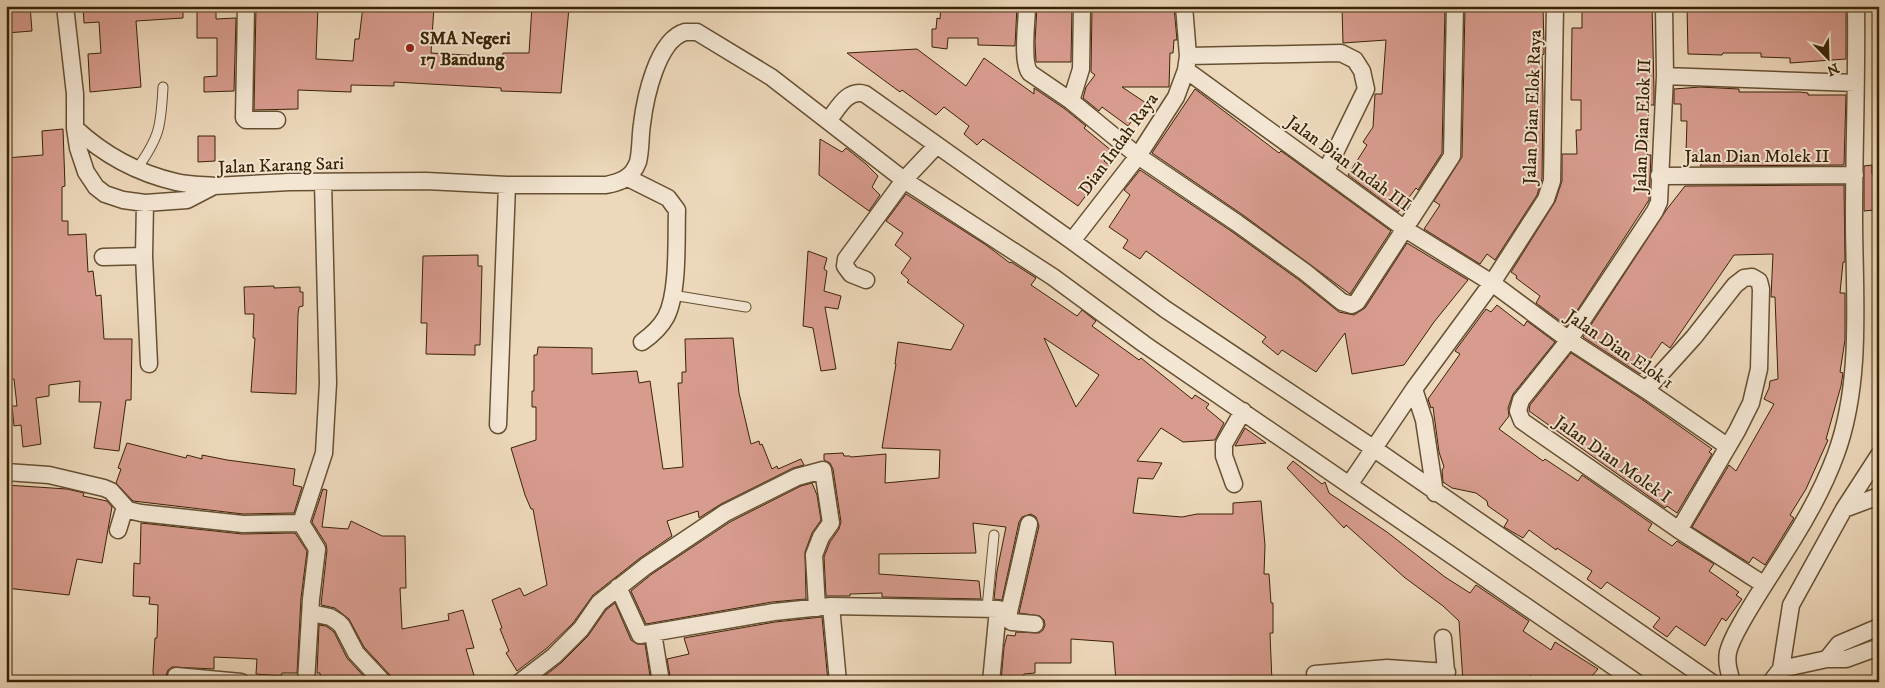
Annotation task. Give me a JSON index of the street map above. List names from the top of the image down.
{
  "streets": {
    "street": [
      "Jalan Dian Elok Raya",
      "Jalan Dian Elok II",
      "Dian Indah Raya",
      "Jalan Dian Molek II",
      "Jalan Dian Indah III",
      "Jalan Karang Sari",
      "Jalan Dian Elok 1",
      "Jalan Dian Molek I"
    ]
  },
  "crossings": [
    ["Jalan Dian Elok Raya", "Jalan Dian Indah III"],
    ["Jalan Dian Elok Raya", "Jalan Dian Elok 1"],
    ["Jalan Dian Elok II", "Jalan Dian Molek II"],
    ["Jalan Dian Elok II", "Jalan Dian Elok 1"],
    ["Jalan Dian Elok II", "Jalan Dian Molek I"],
    ["Dian Indah Raya", "Jalan Dian Indah III"],
    ["Jalan Dian Indah III", "Jalan Dian Elok 1"],
    ["Jalan Dian Elok 1", "Jalan Dian Molek I"]
  ],
  "places": ["SMA Negeri 17 Bandung"],
  "north": "bottom right"
}
